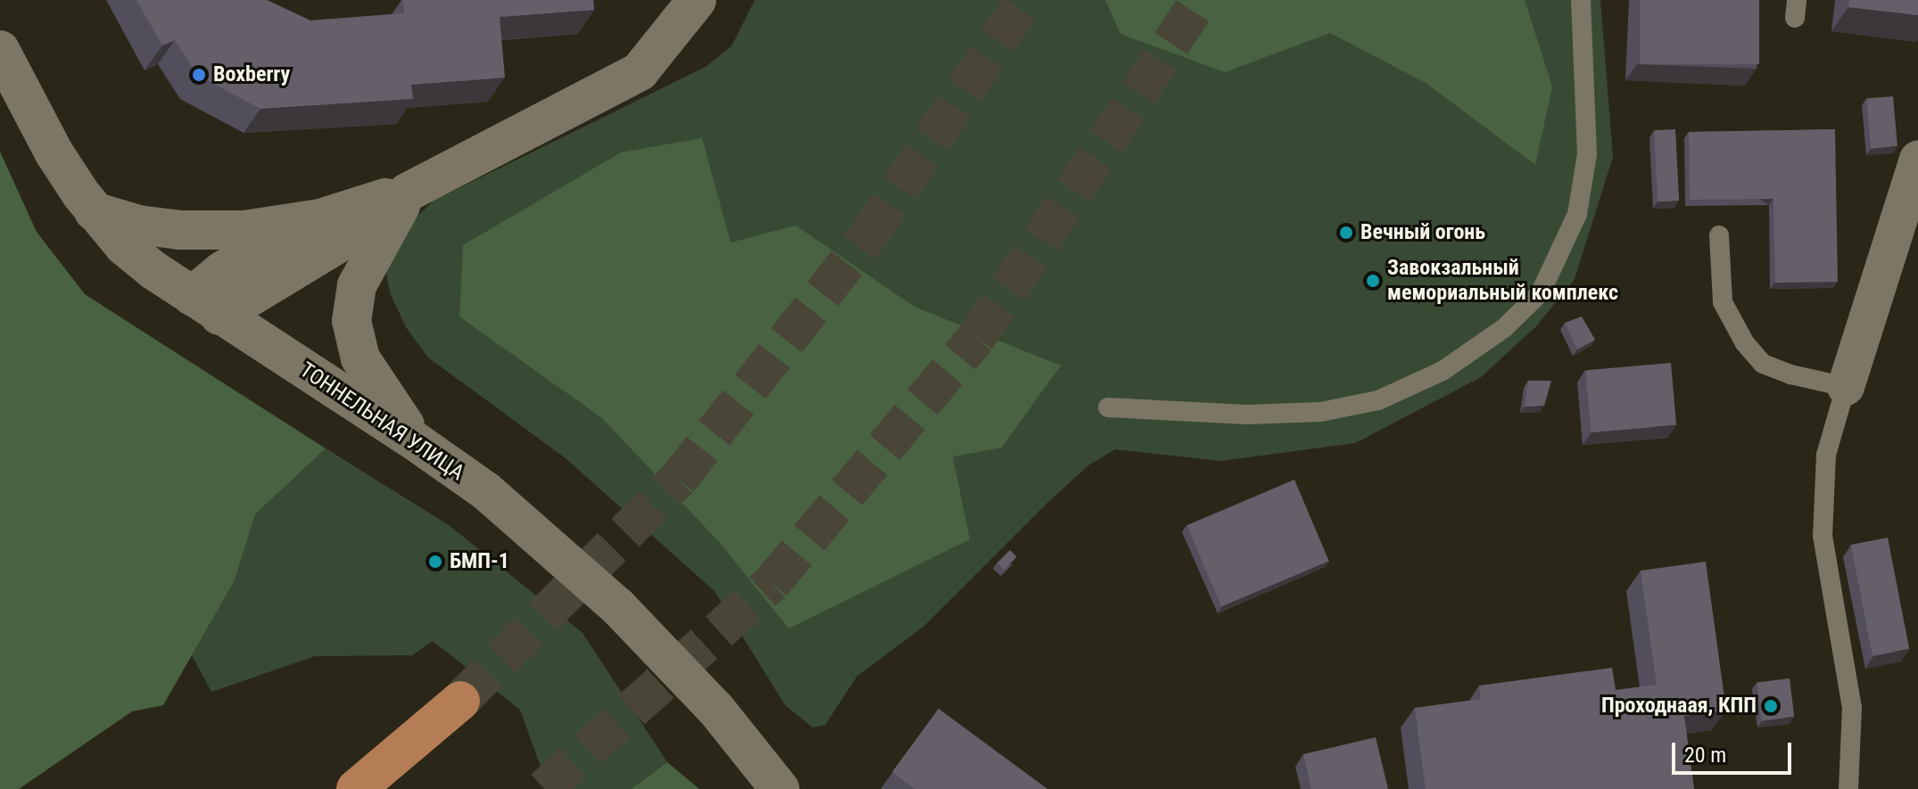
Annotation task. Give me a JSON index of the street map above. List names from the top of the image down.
{
  "streets": {
    "street": ["ТОННЕЛЬНАЯ УЛИЦА"]
  },
  "places": [
    "Boxberry",
    "Вечный огонь",
    "Завокзальный мемориальный комплекс",
    "БМП-1",
    "Проходнаая, КПП"
  ],
  "scale_bar": "20 m"
}
